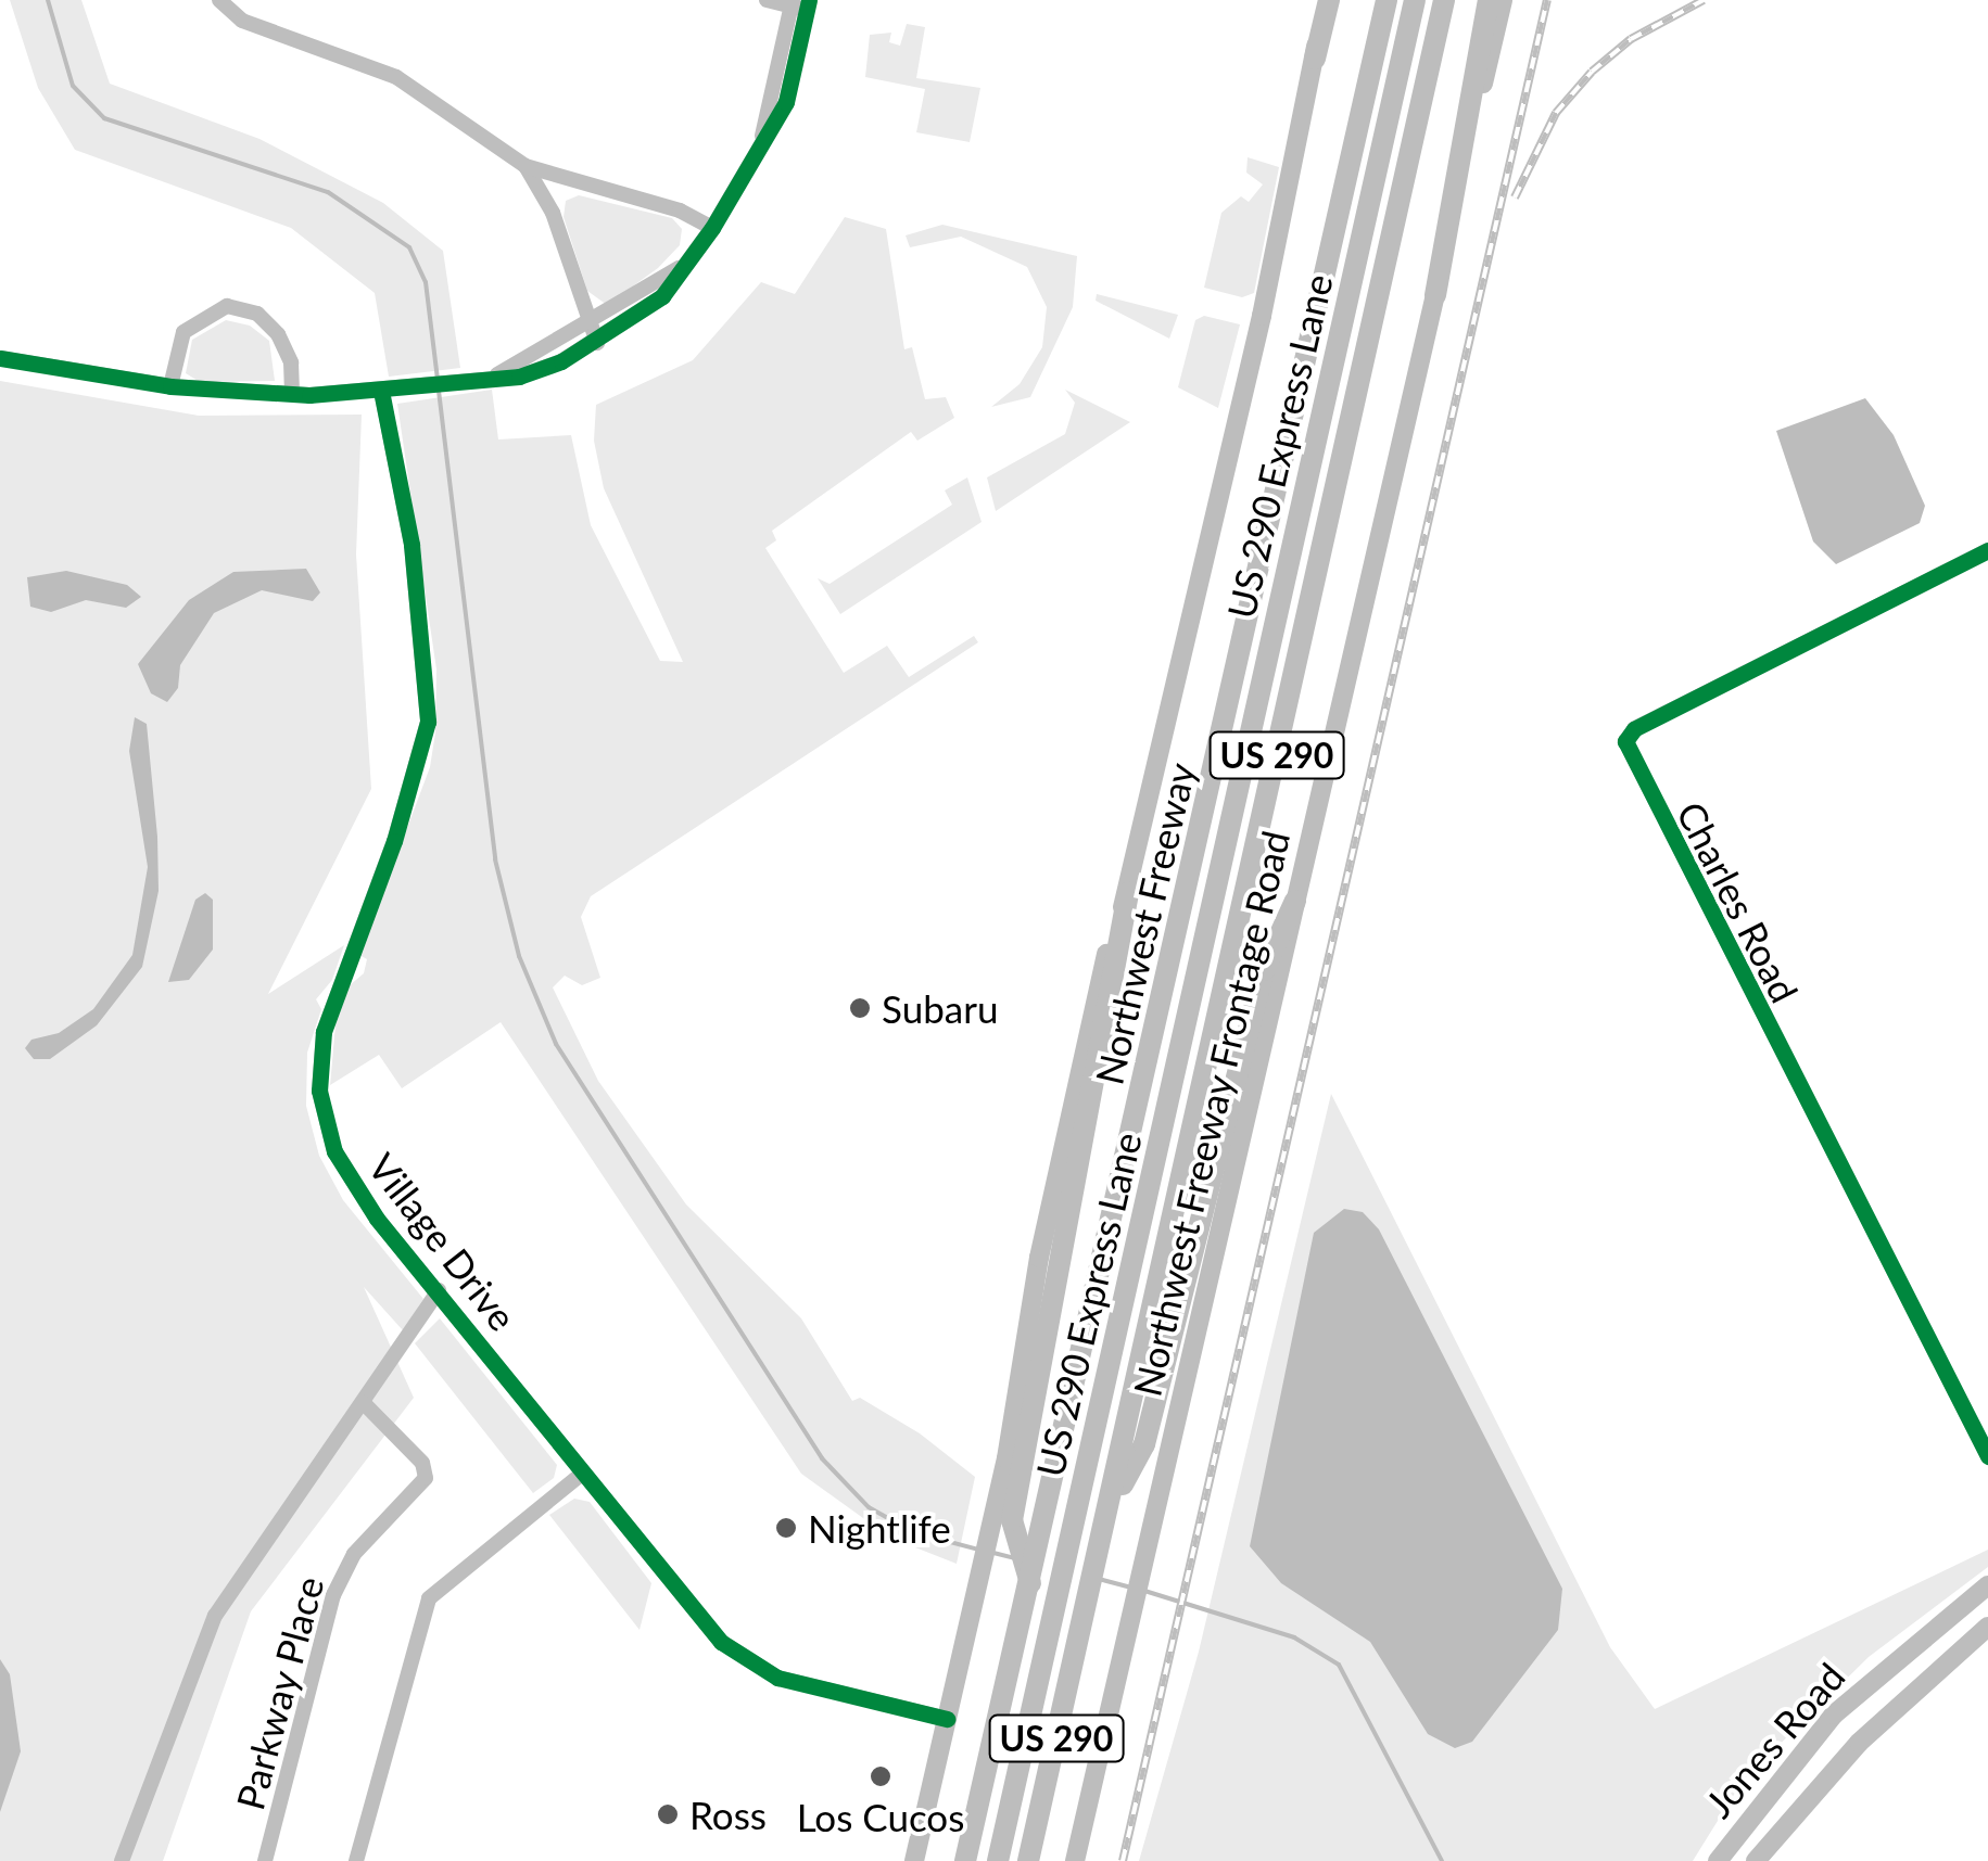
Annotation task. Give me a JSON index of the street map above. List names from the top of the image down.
{
  "streets": {
    "highway": ["US 290 Express Lane", "US 290", "Northwest Freeway"],
    "main road": ["Northwest Freeway Frontage Road", "Jones Road"],
    "street": ["Charles Road", "Village Drive", "Parkway Place"]
  },
  "crossings": [
    ["Village Drive", "Parkway Place"]
  ],
  "places": [
    "Subaru",
    "Nightlife",
    "Los Cucos",
    "Ross"
  ]
}
